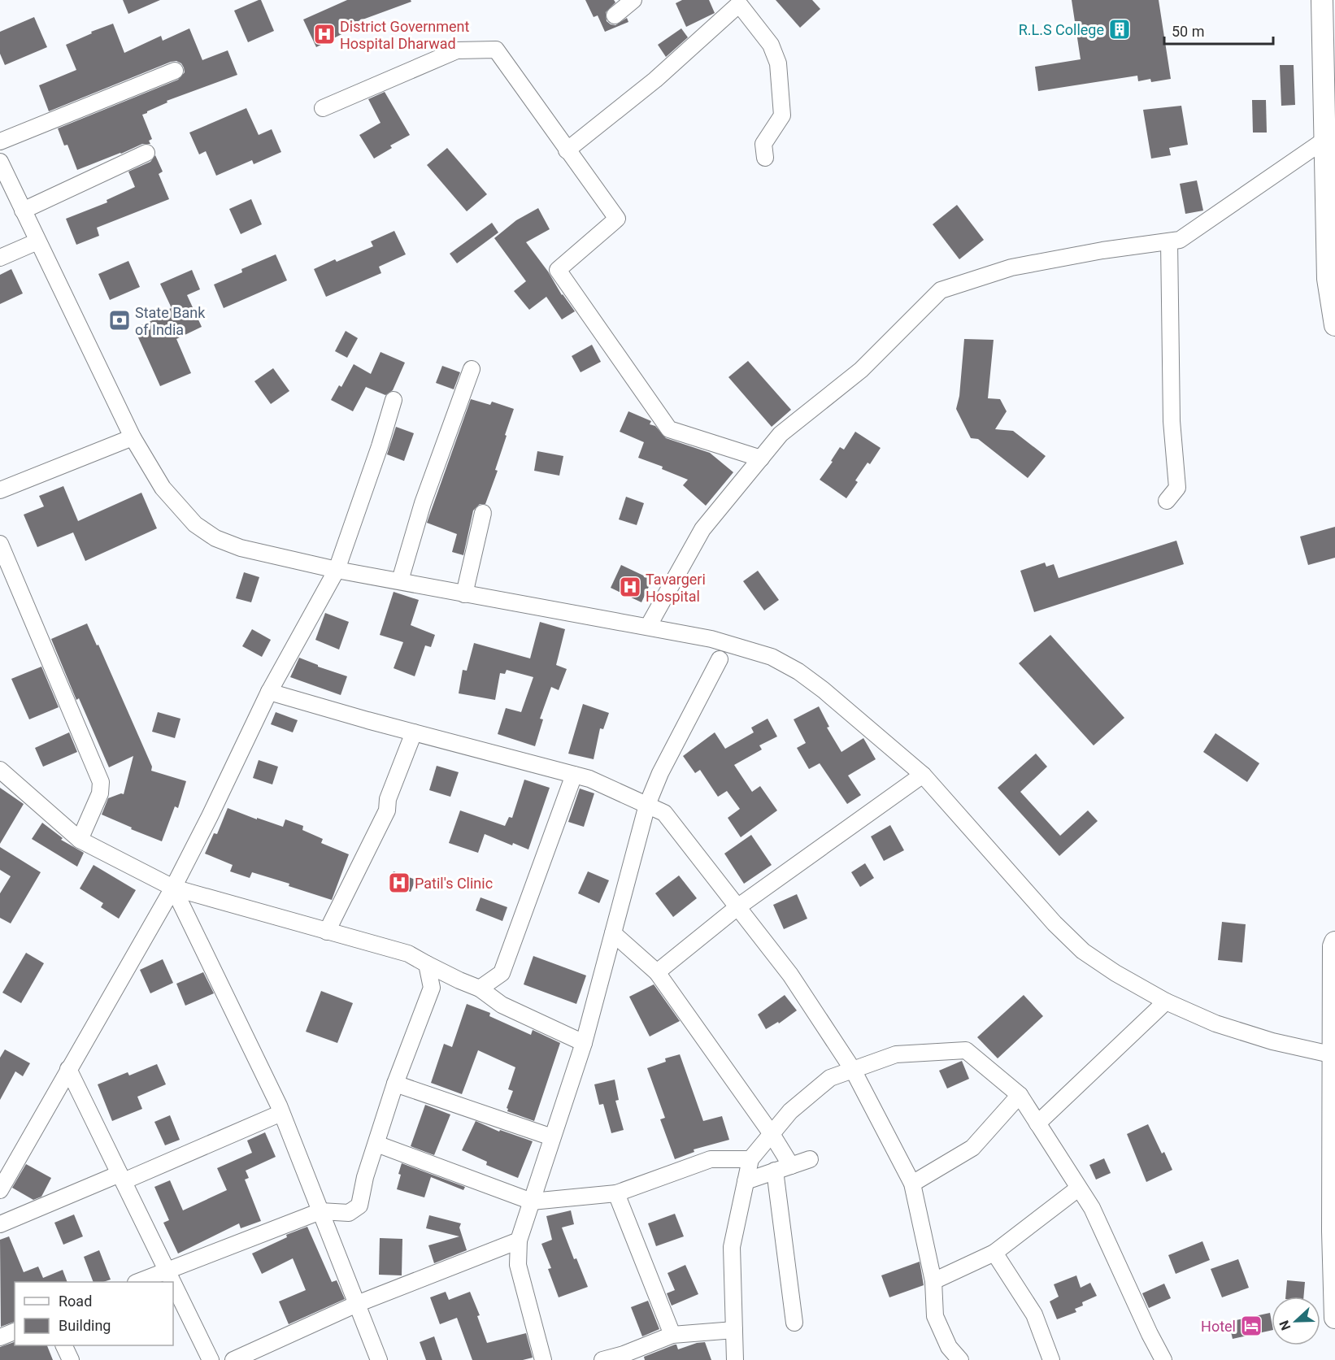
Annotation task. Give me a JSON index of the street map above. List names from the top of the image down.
{
  "places": {
    "building": ["R.L.S College"],
    "hospital": ["District Government Hospital Dharwad", "Tavargeri Hospital", "Patil's Clinic"],
    "bank": ["State Bank of India"],
    "hotel": ["Hotel"]
  },
  "legend": ["Road", "Building"],
  "scale_bar": "50 m",
  "north": "left"
}
